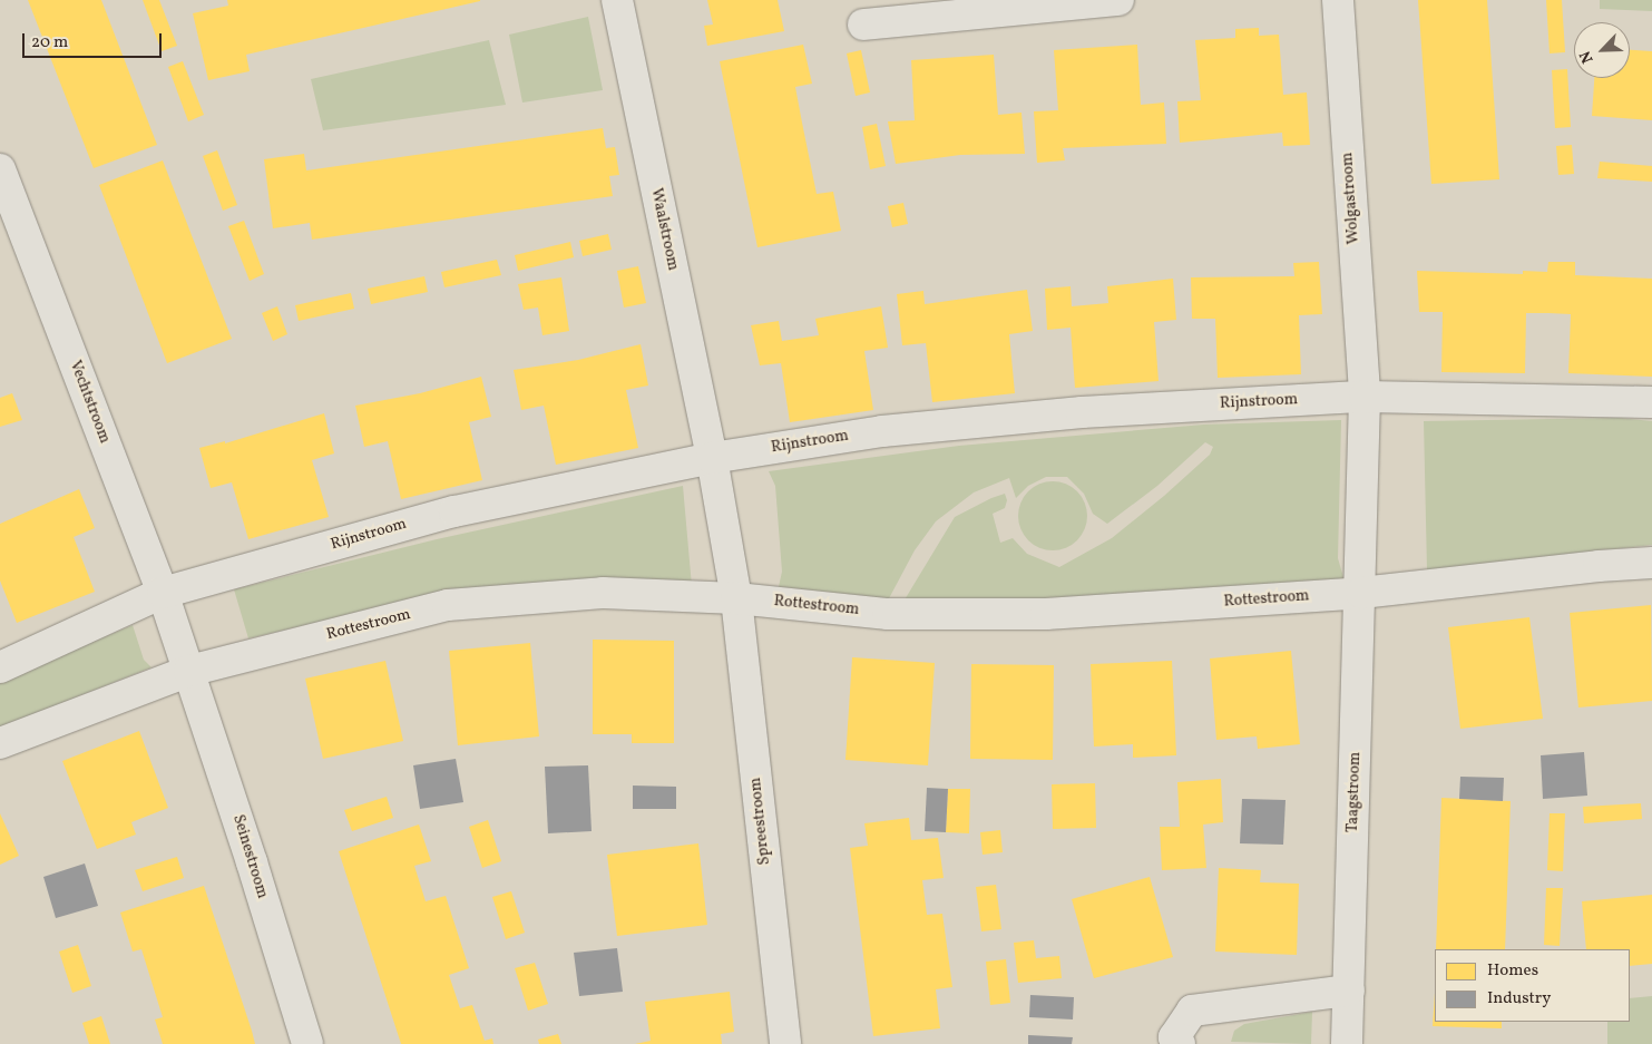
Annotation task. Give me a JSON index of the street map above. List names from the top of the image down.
{
  "streets": {
    "street": [
      "Wolgastroom",
      "Waalstroom",
      "Vechtstroom",
      "Rijnstroom",
      "Rottestroom",
      "Taagstroom",
      "Spreestroom",
      "Seinestroom"
    ]
  },
  "crossings": [
    ["Wolgastroom", "Rijnstroom"],
    ["Wolgastroom", "Rottestroom"],
    ["Wolgastroom", "Taagstroom"],
    ["Waalstroom", "Rijnstroom"],
    ["Waalstroom", "Rottestroom"],
    ["Waalstroom", "Spreestroom"],
    ["Vechtstroom", "Rijnstroom"],
    ["Vechtstroom", "Rottestroom"],
    ["Vechtstroom", "Seinestroom"],
    ["Rottestroom", "Taagstroom"],
    ["Rottestroom", "Spreestroom"],
    ["Rottestroom", "Seinestroom"]
  ],
  "legend": ["Homes", "Industry"],
  "scale_bar": "20 m",
  "north": "bottom left"
}
